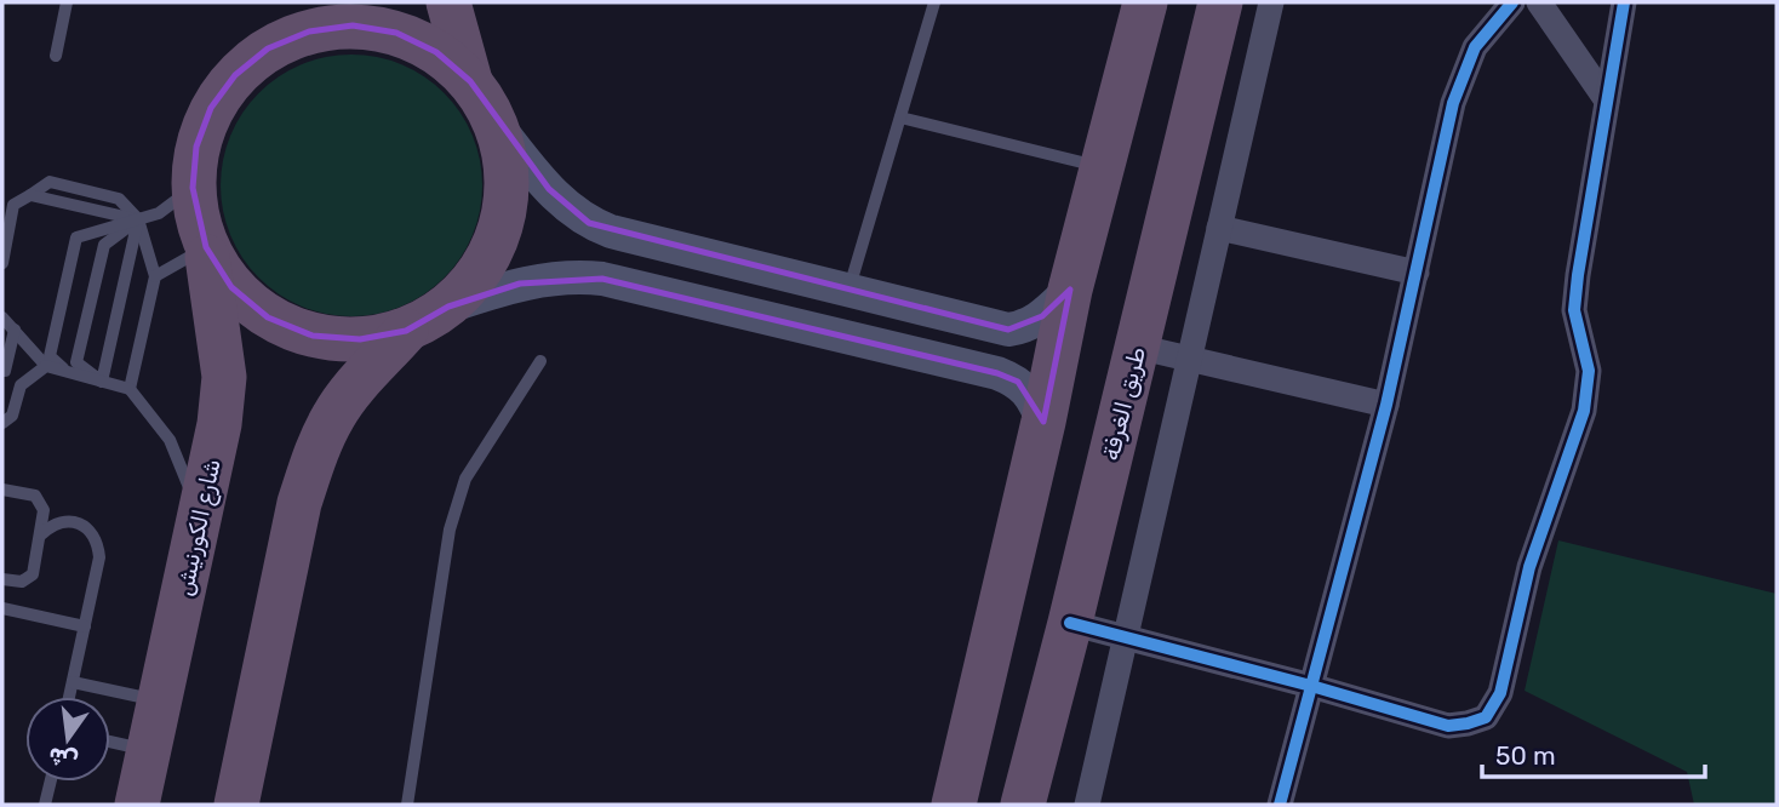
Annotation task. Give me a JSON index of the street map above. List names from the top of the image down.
{
  "streets": {
    "highway": ["طريق الغرفة", "شارع الكورنيش"]
  },
  "scale_bar": "50 m",
  "north": "bottom"
}
